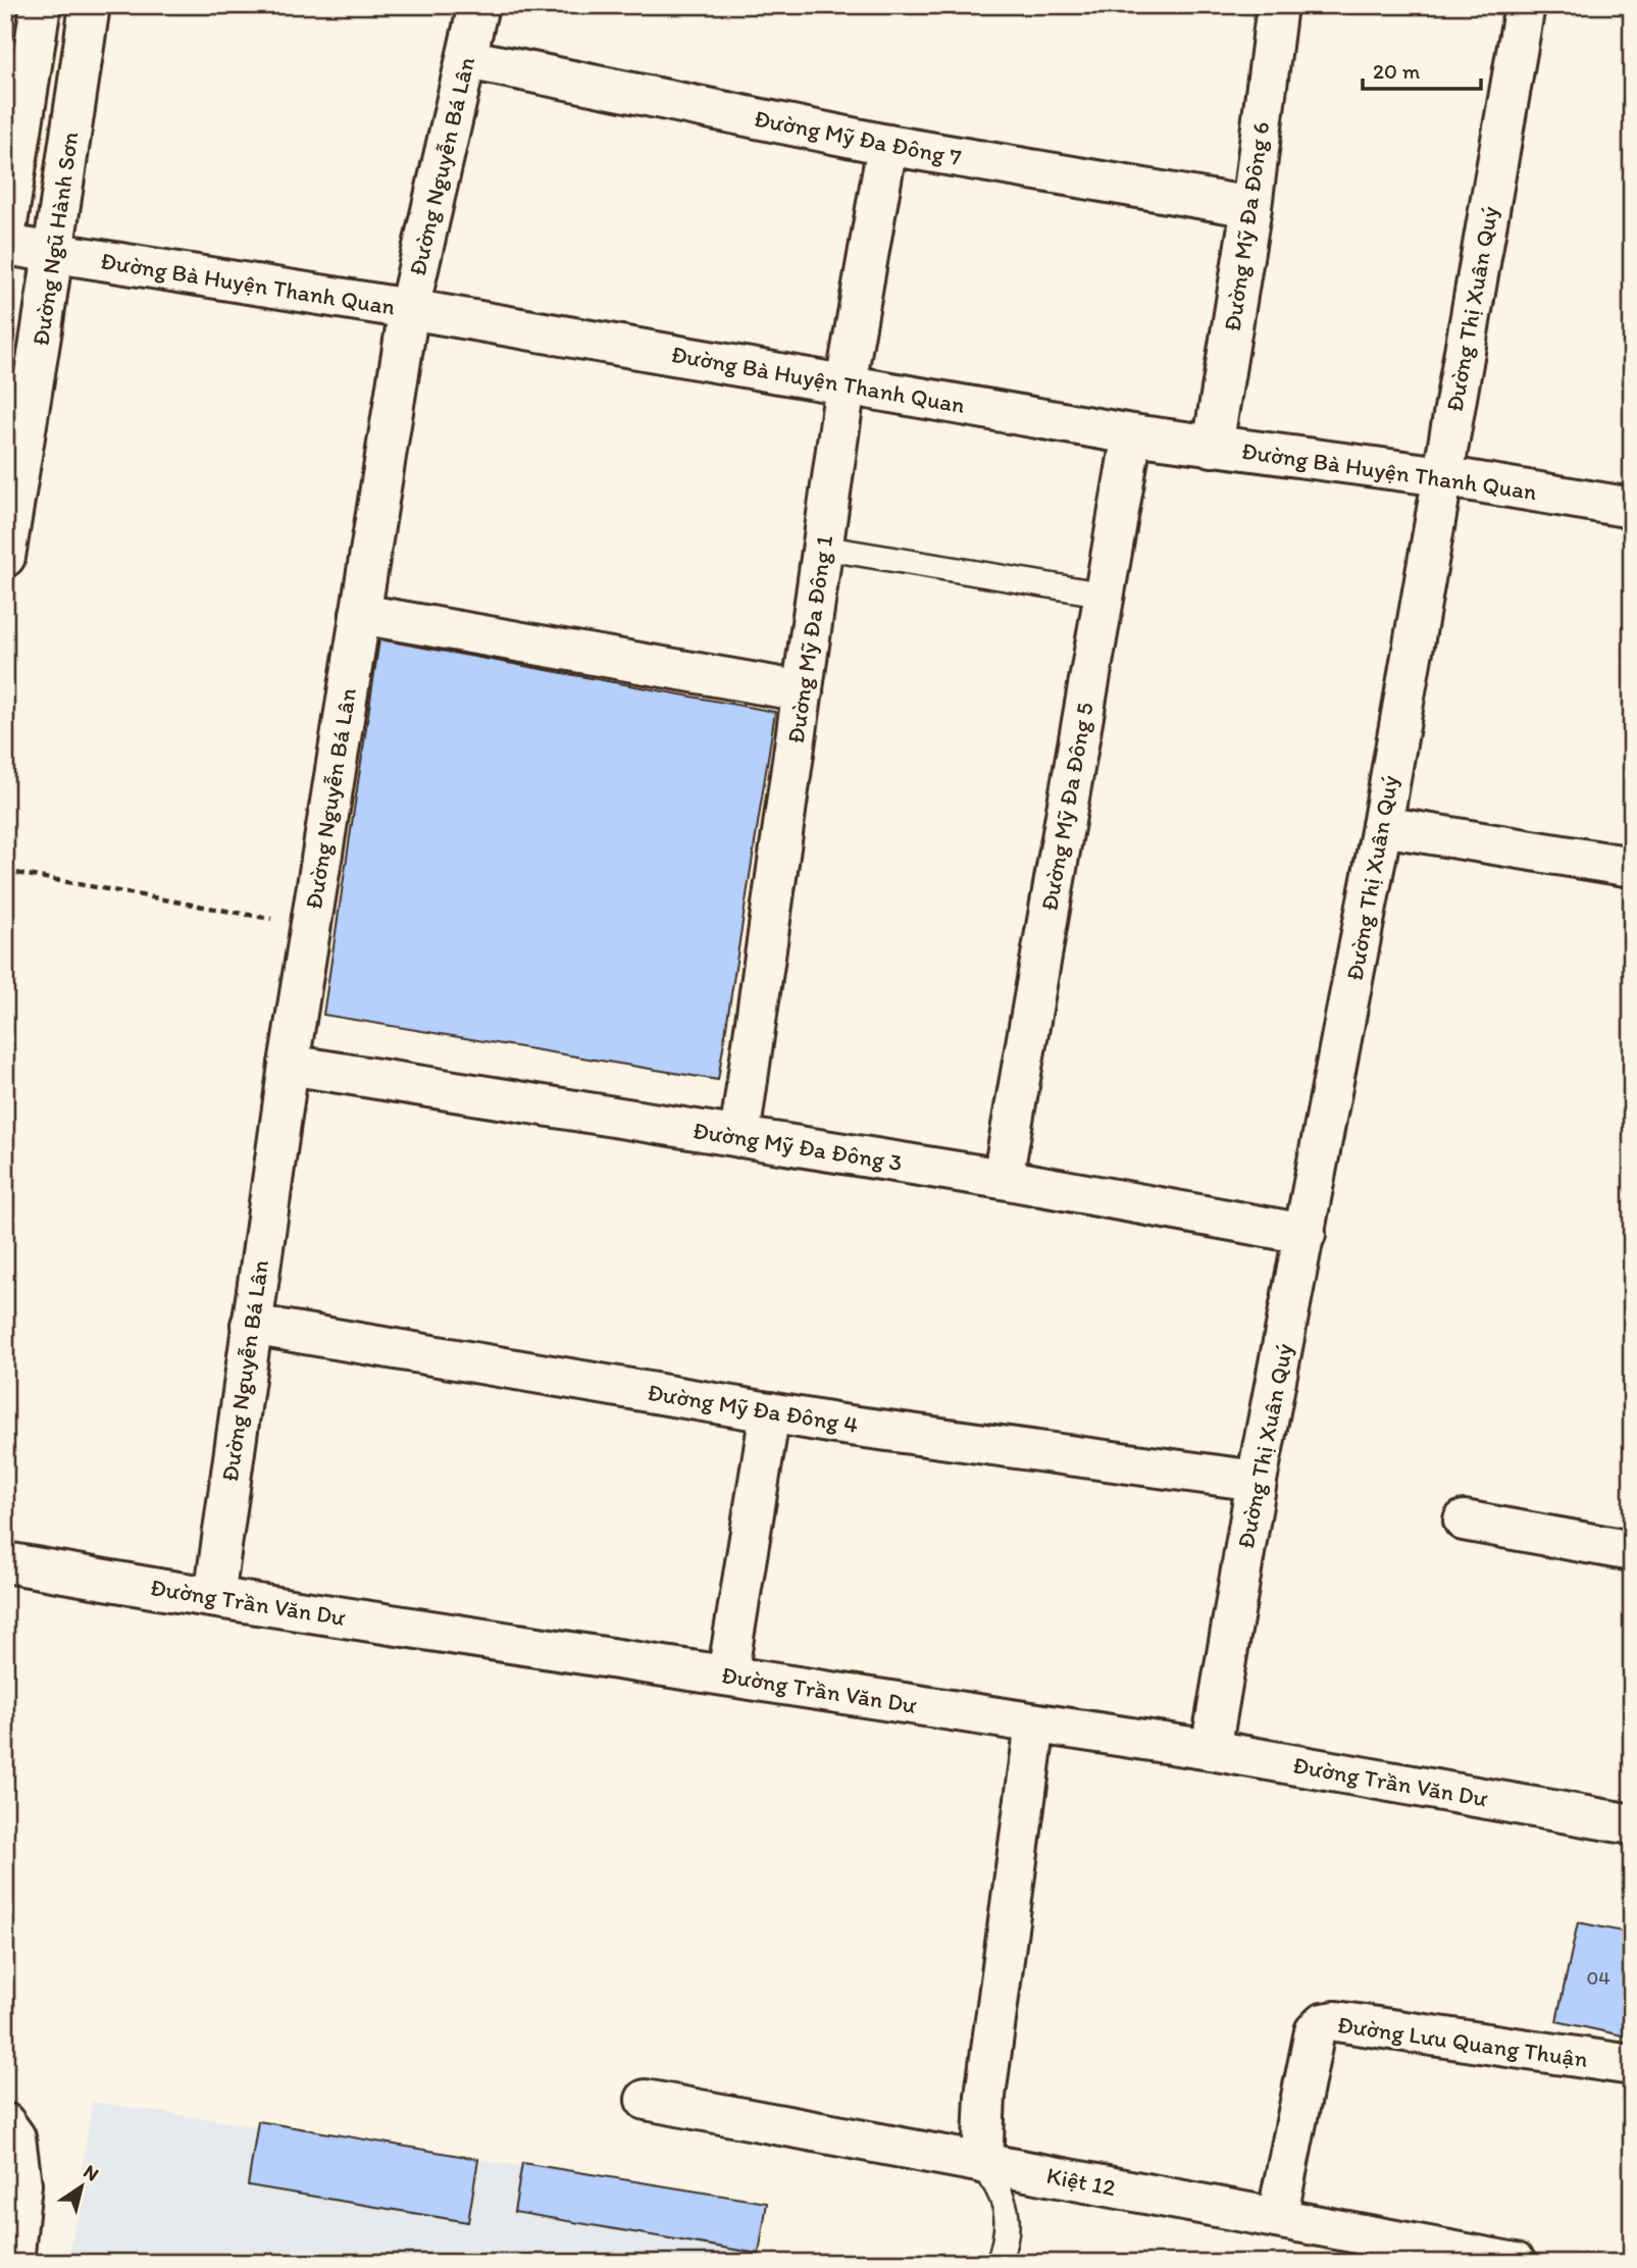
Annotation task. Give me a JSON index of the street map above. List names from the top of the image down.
{
  "streets": {
    "main road": [
      "Đường Mỹ Đa Đông 7",
      "Đường Nguyễn Bá Lân",
      "Đường Mỹ Đa Đông 6",
      "Đường Ngũ Hành Sơn",
      "Đường Bà Huyện Thanh Quan",
      "Đường Thị Xuân Quý",
      "Đường Mỹ Đa Đông 1",
      "Đường Mỹ Đa Đông 5",
      "Đường Mỹ Đa Đông 3",
      "Đường Mỹ Đa Đông 4",
      "Đường Trần Văn Dư",
      "Đường Lưu Quang Thuận",
      "Kiệt 12"
    ]
  },
  "crossings": [
    ["Đường Mỹ Đa Đông 7", "Đường Nguyễn Bá Lân"],
    ["Đường Mỹ Đa Đông 7", "Đường Mỹ Đa Đông 6"],
    ["Đường Mỹ Đa Đông 7", "Đường Mỹ Đa Đông 1"],
    ["Đường Nguyễn Bá Lân", "Đường Bà Huyện Thanh Quan"],
    ["Đường Nguyễn Bá Lân", "Đường Mỹ Đa Đông 3"],
    ["Đường Nguyễn Bá Lân", "Đường Mỹ Đa Đông 4"],
    ["Đường Nguyễn Bá Lân", "Đường Trần Văn Dư"],
    ["Đường Mỹ Đa Đông 6", "Đường Bà Huyện Thanh Quan"],
    ["Đường Ngũ Hành Sơn", "Đường Bà Huyện Thanh Quan"],
    ["Đường Bà Huyện Thanh Quan", "Đường Thị Xuân Quý"],
    ["Đường Bà Huyện Thanh Quan", "Đường Mỹ Đa Đông 1"],
    ["Đường Bà Huyện Thanh Quan", "Đường Mỹ Đa Đông 5"],
    ["Đường Thị Xuân Quý", "Đường Mỹ Đa Đông 3"],
    ["Đường Thị Xuân Quý", "Đường Mỹ Đa Đông 4"],
    ["Đường Thị Xuân Quý", "Đường Trần Văn Dư"],
    ["Đường Mỹ Đa Đông 1", "Đường Mỹ Đa Đông 3"],
    ["Đường Mỹ Đa Đông 5", "Đường Mỹ Đa Đông 3"],
    ["Đường Lưu Quang Thuận", "Kiệt 12"]
  ],
  "house_numbers": ["04"],
  "scale_bar": "20 m",
  "north": "top right"
}
